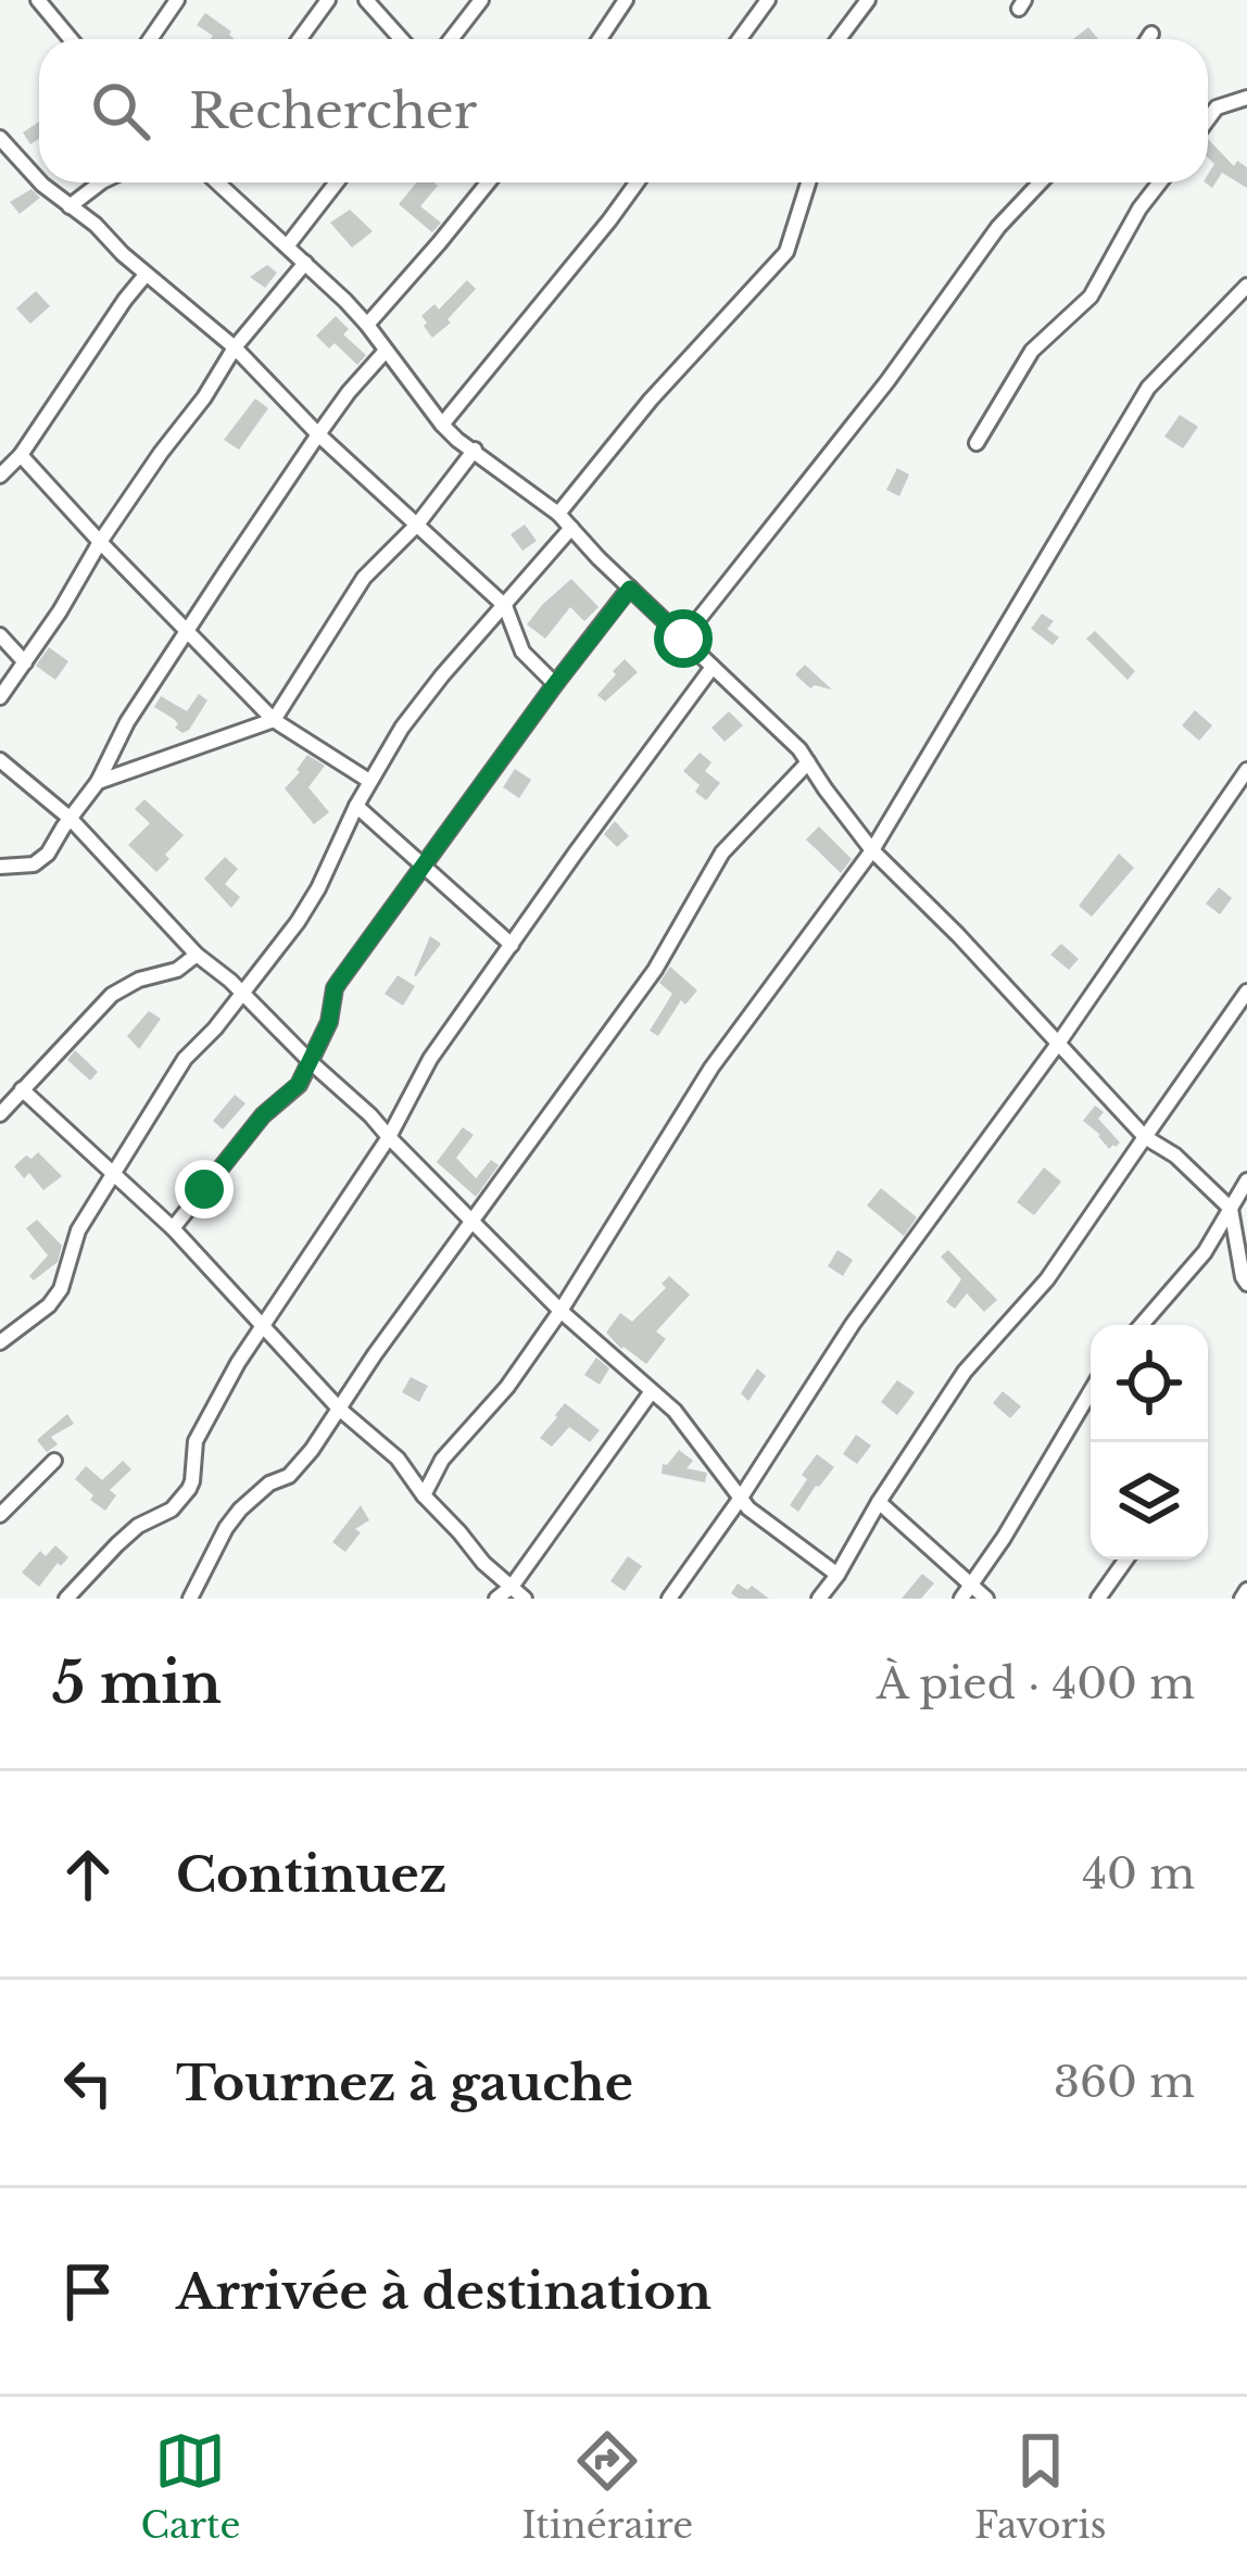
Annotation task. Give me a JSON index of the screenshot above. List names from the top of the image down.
{
  "page": {
    "search": "Rechercher",
    "heading": ["5 min", "À pied · 400 m"],
    "list": [
      ["Continuez", "40 m"],
      ["Tournez à gauche", "360 m"],
      "Arrivée à destination"
    ],
    "nav": ["Carte", "Itinéraire", "Favoris"]
  }
}
